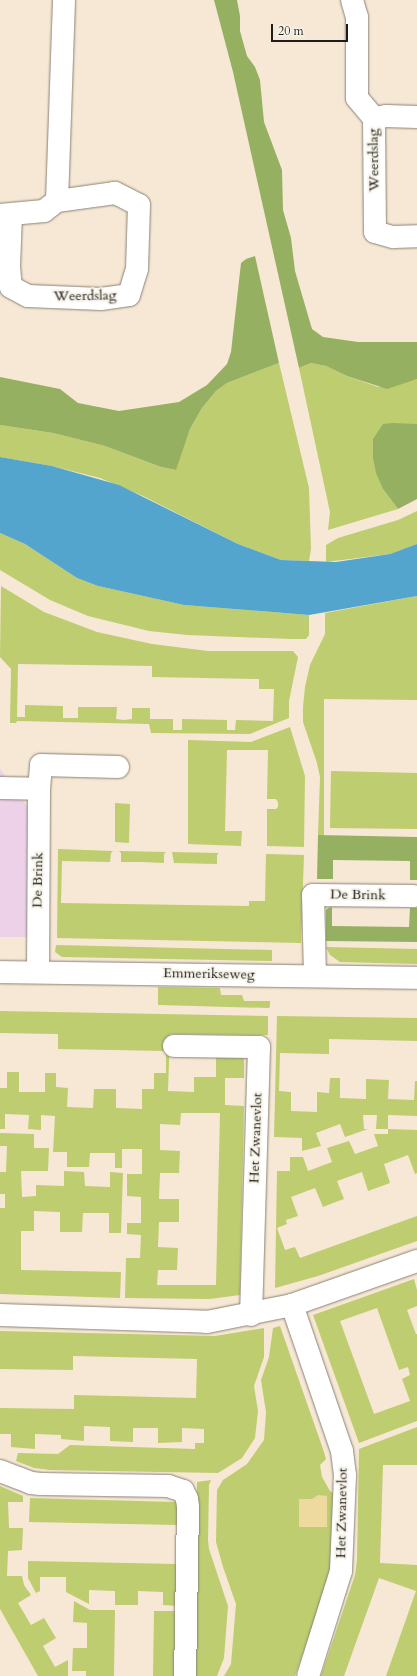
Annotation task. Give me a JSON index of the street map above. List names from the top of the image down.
{
  "streets": {
    "street": [
      "Weerdslag",
      "De Brink",
      "Emmerikseweg",
      "Het Zwanevlot"
    ]
  },
  "crossings": [
    ["De Brink", "Emmerikseweg"]
  ],
  "scale_bar": "20 m"
}
